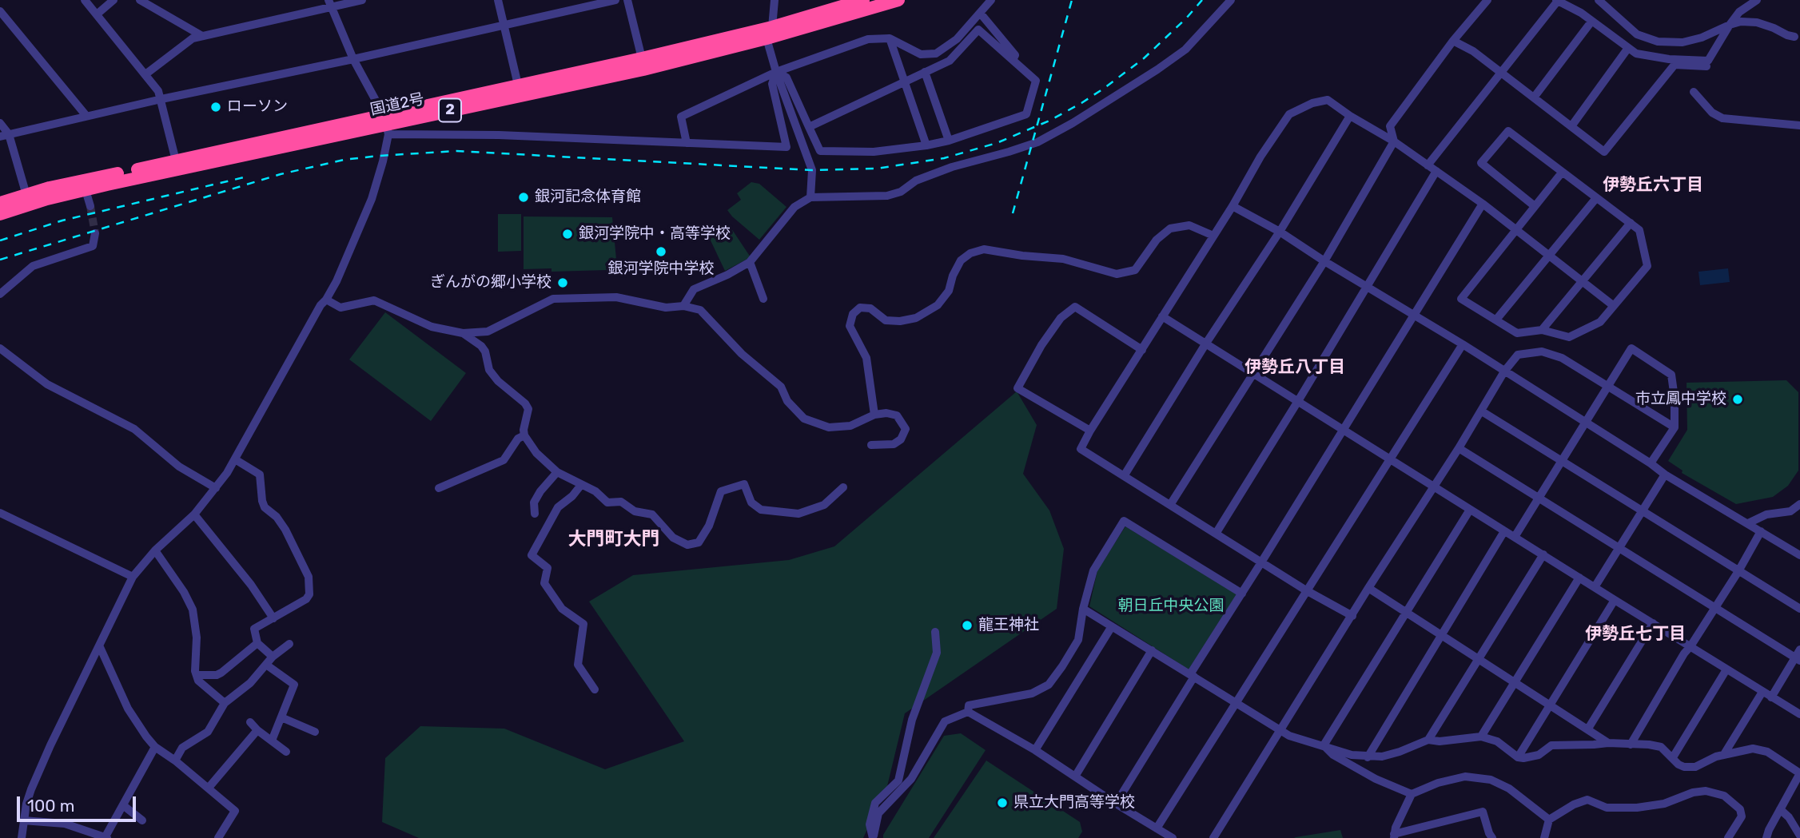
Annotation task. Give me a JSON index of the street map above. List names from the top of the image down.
{
  "streets": {
    "highway": ["国道2号", "2"]
  },
  "districts": [
    "伊勢丘六丁目",
    "伊勢丘八丁目",
    "大門町大門",
    "伊勢丘七丁目"
  ],
  "parks": ["朝日丘中央公園"],
  "places": [
    "ローソン",
    "銀河記念体育館",
    "銀河学院中・高等学校",
    "銀河学院中学校",
    "ぎんがの郷小学校",
    "市立鳳中学校",
    "龍王神社",
    "県立大門高等学校"
  ],
  "scale_bar": "100 m"
}
